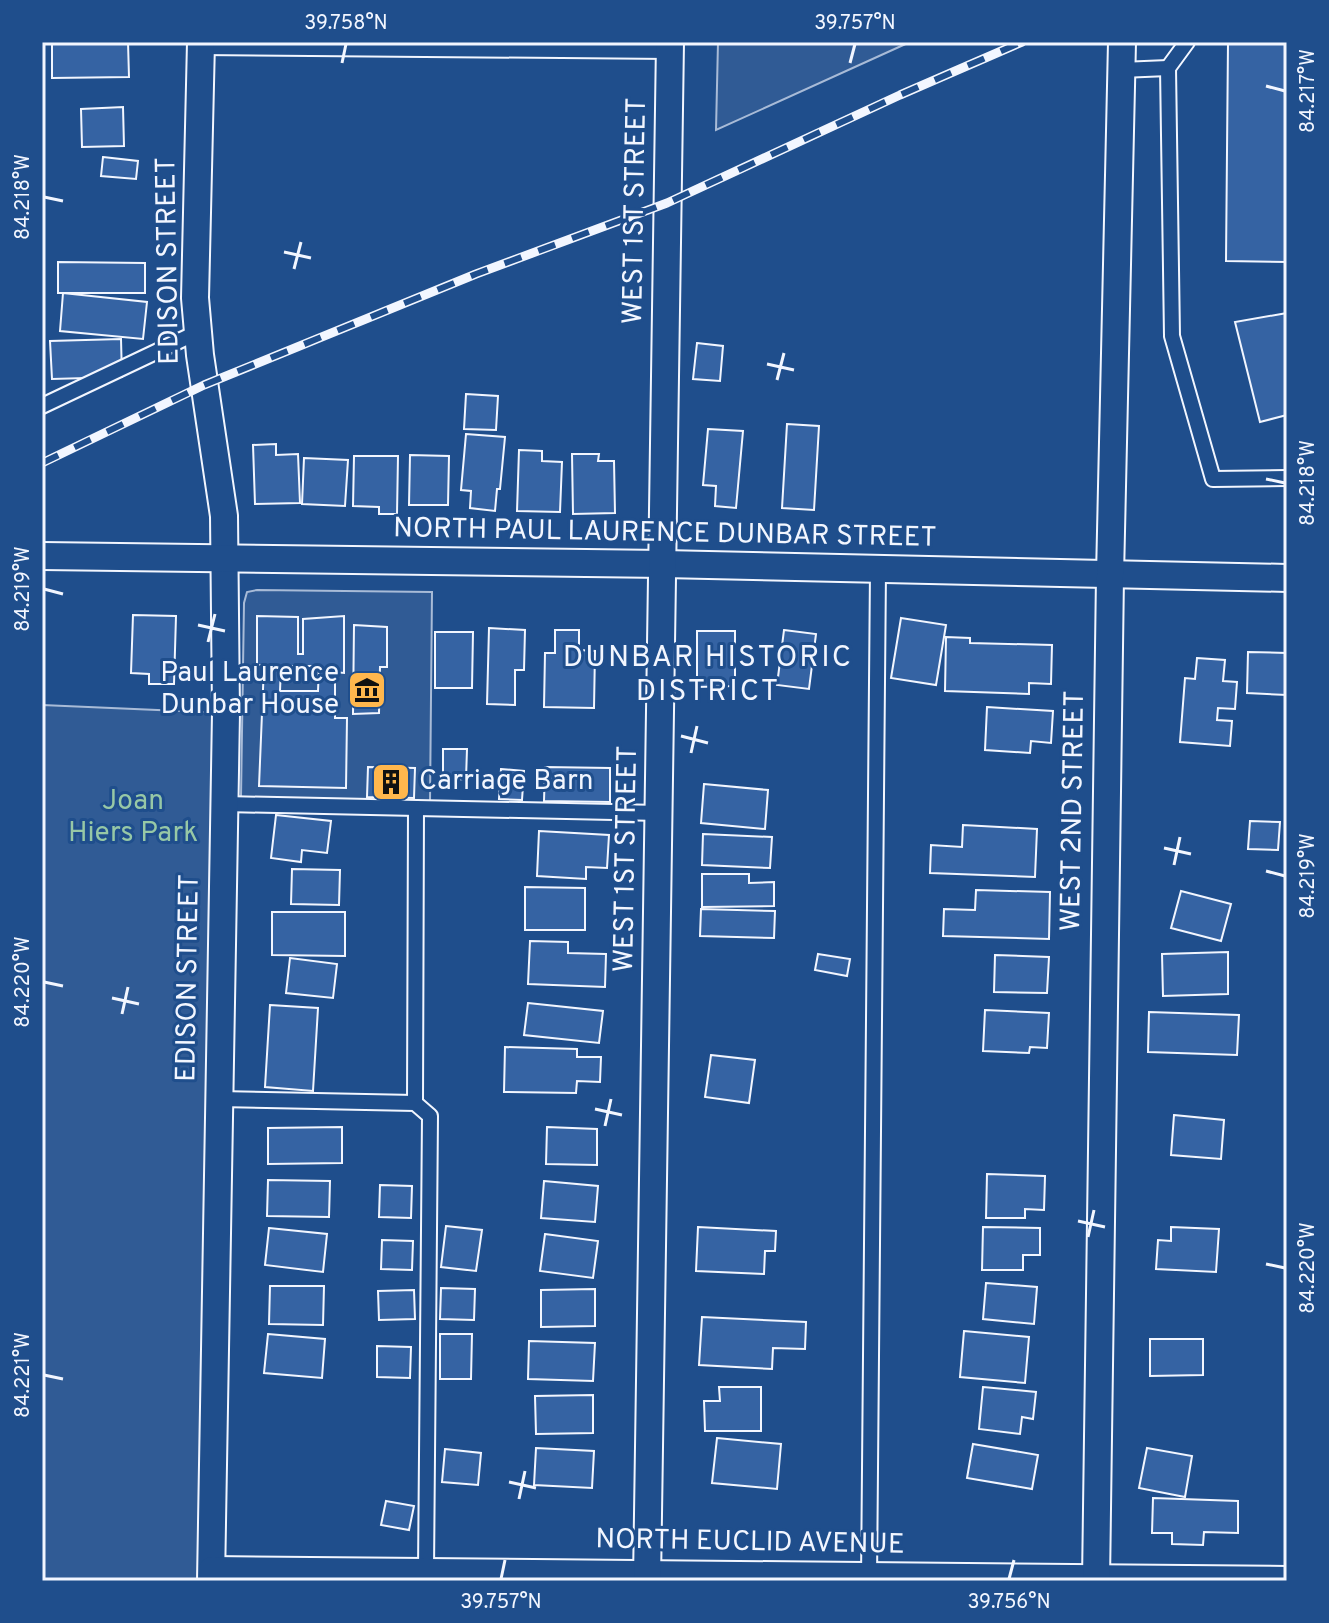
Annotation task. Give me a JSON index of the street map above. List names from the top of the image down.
{
  "streets": {
    "street": [
      "WEST 1ST STREET",
      "EDISON STREET",
      "NORTH PAUL LAURENCE DUNBAR STREET",
      "WEST 2ND STREET",
      "NORTH EUCLID AVENUE"
    ]
  },
  "crossings": [
    ["WEST 1ST STREET", "NORTH PAUL LAURENCE DUNBAR STREET"],
    ["WEST 1ST STREET", "NORTH EUCLID AVENUE"],
    ["EDISON STREET", "NORTH PAUL LAURENCE DUNBAR STREET"],
    ["EDISON STREET", "NORTH EUCLID AVENUE"],
    ["NORTH PAUL LAURENCE DUNBAR STREET", "WEST 2ND STREET"],
    ["WEST 2ND STREET", "NORTH EUCLID AVENUE"]
  ],
  "districts": ["DUNBAR HISTORIC DISTRICT"],
  "parks": ["Joan Hiers Park"],
  "places": {
    "museum": ["Paul Laurence Dunbar House"],
    "building": ["Carriage Barn"]
  },
  "coordinates": [
    "39.758°N",
    "39.757°N",
    "84.217°W",
    "84.218°W",
    "84.219°W",
    "84.220°W",
    "84.221°W",
    "39.756°N"
  ]
}
